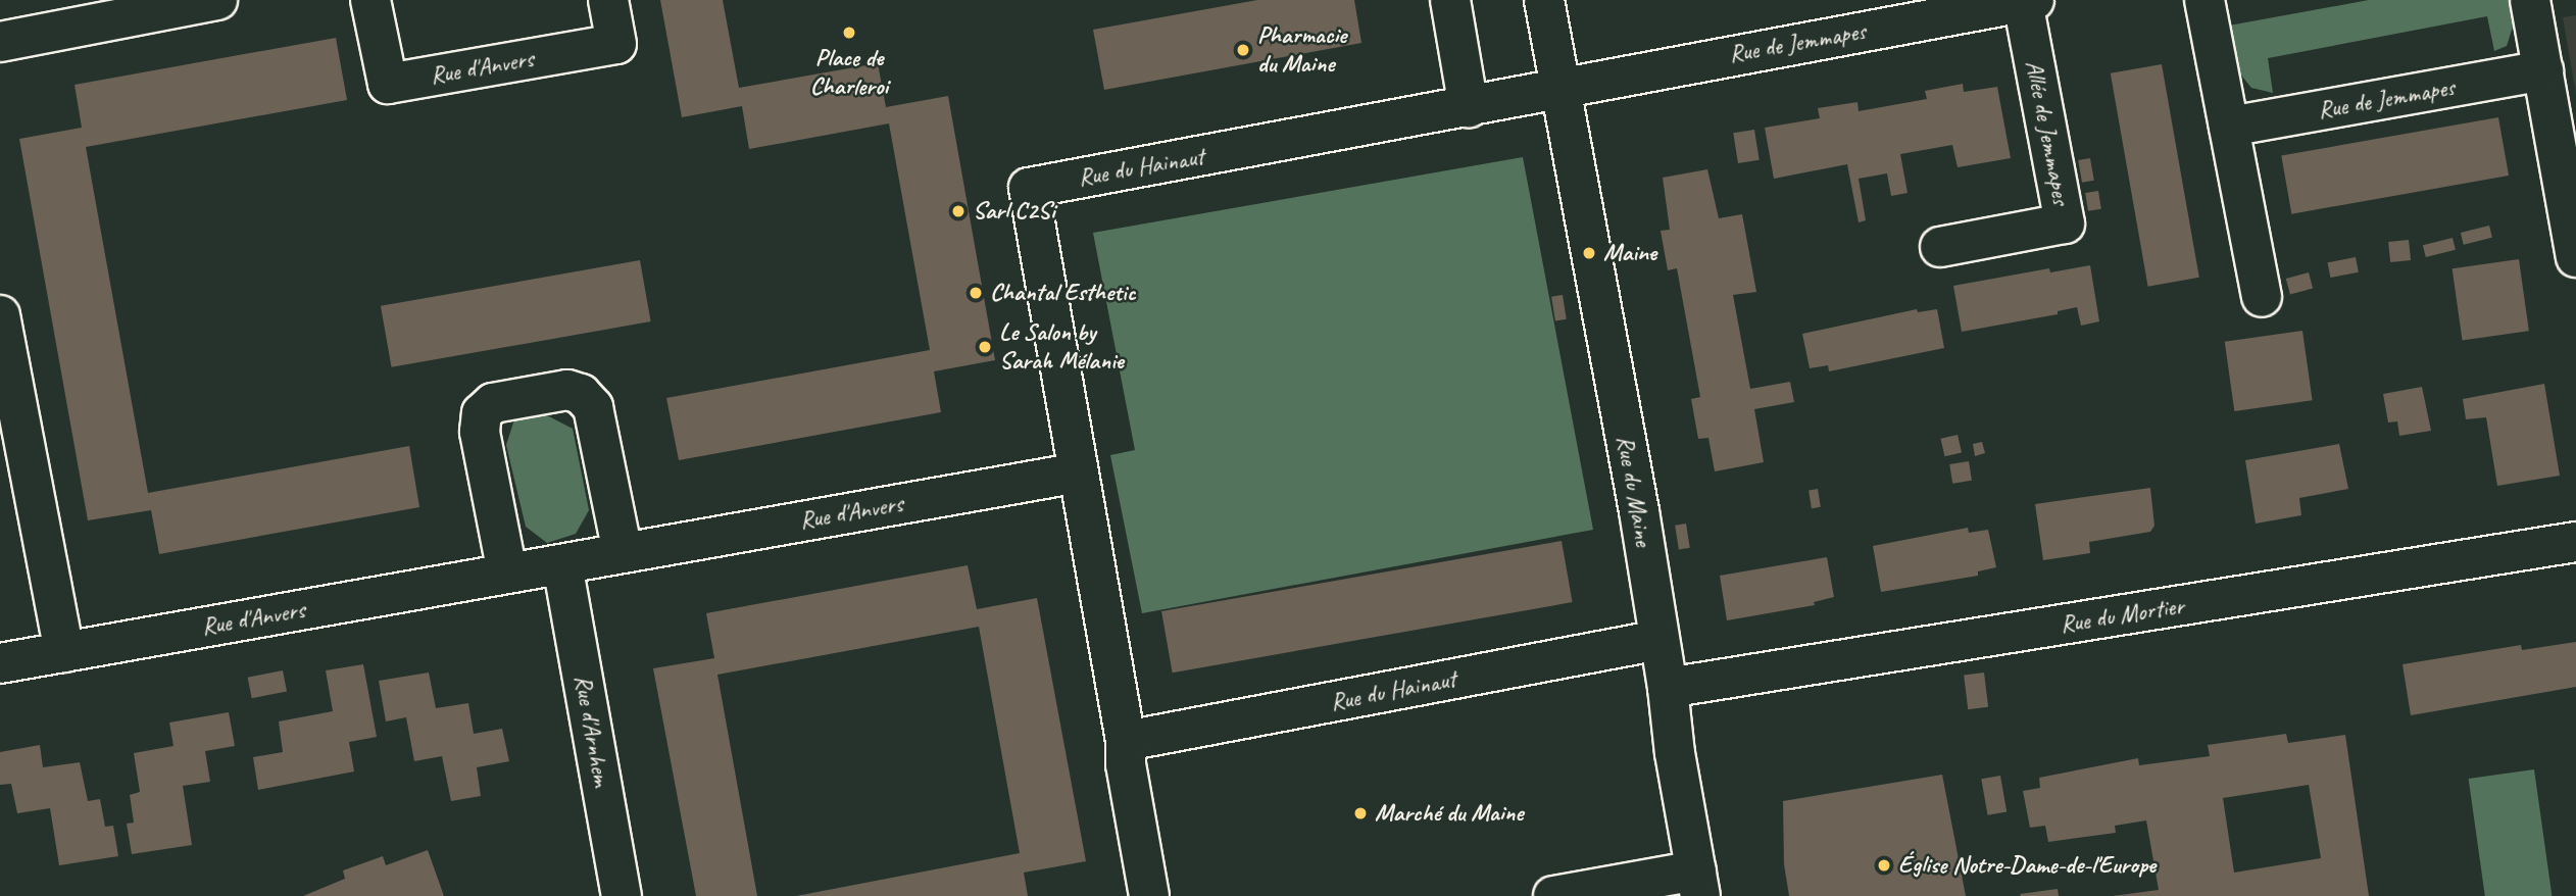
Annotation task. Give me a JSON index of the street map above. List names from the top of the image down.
{
  "streets": {
    "street": [
      "Rue de Jemmapes",
      "Rue d'Anvers",
      "Allée de Jemmapes",
      "Rue du Hainaut",
      "Rue du Maine",
      "Rue du Mortier",
      "Rue d'Arnhem"
    ]
  },
  "crossings": [
    ["Rue de Jemmapes", "Allée de Jemmapes"],
    ["Rue de Jemmapes", "Rue du Maine"],
    ["Rue d'Anvers", "Rue du Hainaut"],
    ["Rue d'Anvers", "Rue d'Arnhem"],
    ["Rue du Hainaut", "Rue du Maine"],
    ["Rue du Maine", "Rue du Mortier"]
  ],
  "places": [
    "Place de Charleroi",
    "Pharmacie du Maine",
    "Sarl C2Si",
    "Maine",
    "Chantal Esthetic",
    "Le Salon by Sarah Mélanie",
    "Marché du Maine",
    "Église Notre-Dame-de-l'Europe"
  ]
}
